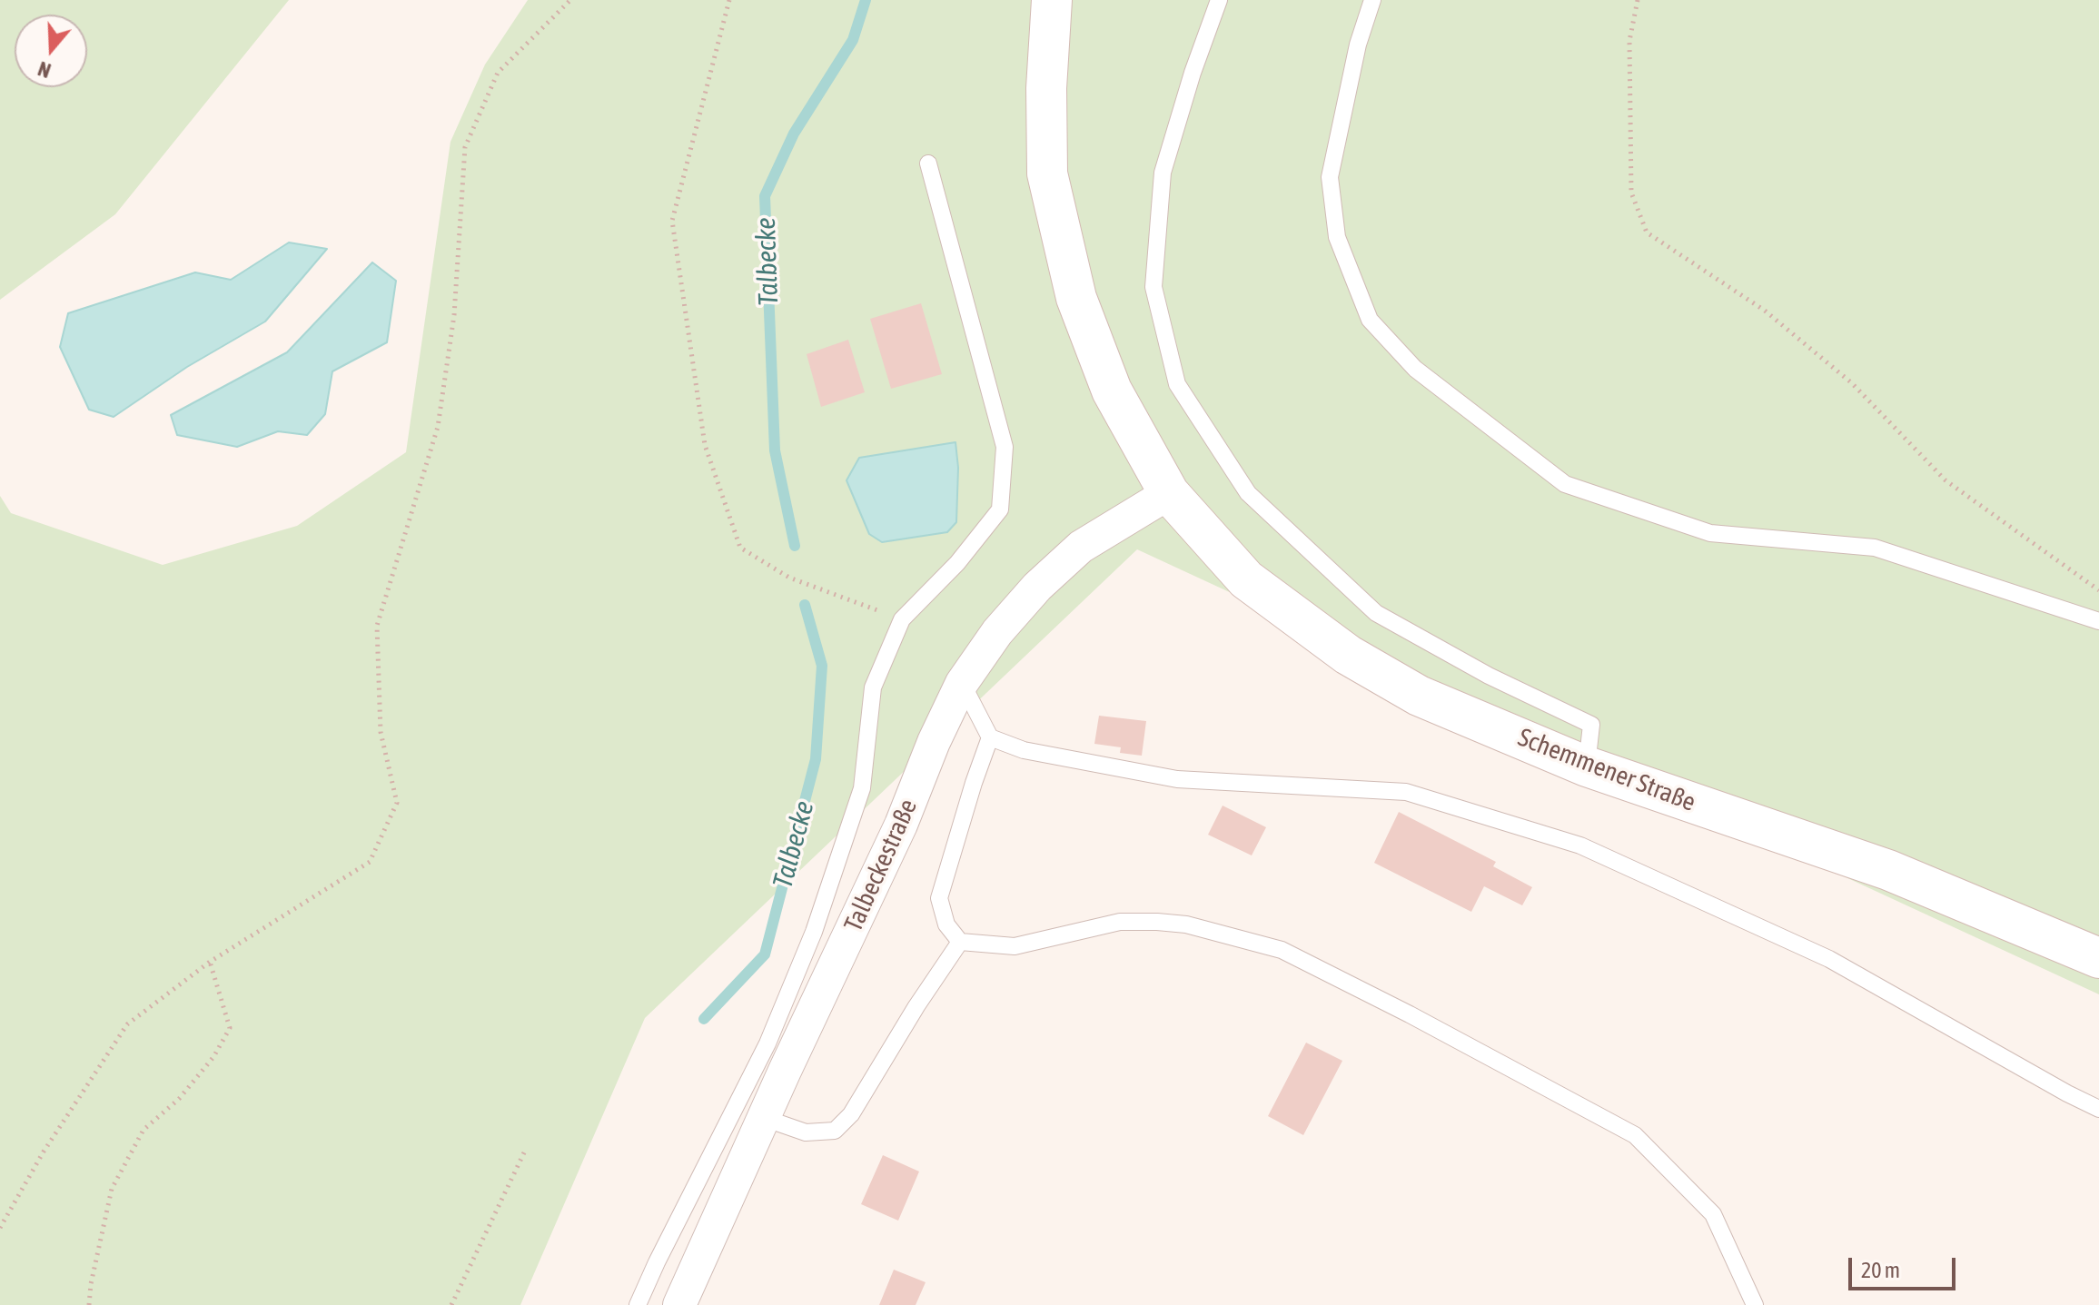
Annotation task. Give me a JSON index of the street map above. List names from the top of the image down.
{
  "streets": {
    "main road": ["Schemmener Straße"],
    "street": ["Talbeckestraße"]
  },
  "crossings": [
    ["Schemmener Straße", "Talbeckestraße"]
  ],
  "water": ["Talbecke"],
  "scale_bar": "20 m",
  "north": "bottom"
}
